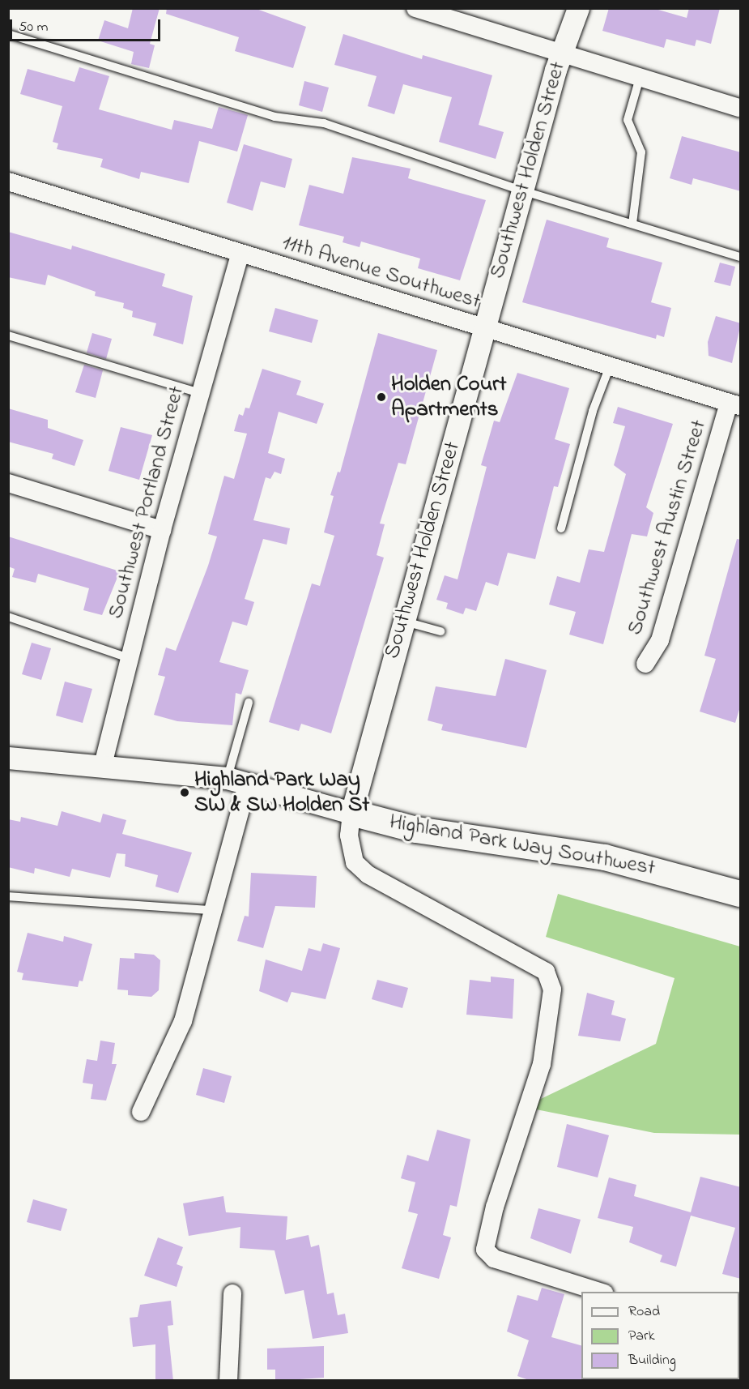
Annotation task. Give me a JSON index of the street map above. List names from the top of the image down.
{
  "streets": {
    "main road": ["Highland Park Way Southwest"],
    "street": [
      "Southwest Holden Street",
      "11th Avenue Southwest",
      "Southwest Portland Street",
      "Southwest Austin Street"
    ]
  },
  "crossings": [
    ["Southwest Holden Street", "11th Avenue Southwest"],
    ["Southwest Holden Street", "Highland Park Way Southwest"],
    ["11th Avenue Southwest", "Southwest Portland Street"],
    ["11th Avenue Southwest", "Southwest Austin Street"],
    ["Southwest Portland Street", "Highland Park Way Southwest"]
  ],
  "places": ["Holden Court Apartments", "Highland Park Way SW & SW Holden St"],
  "legend": ["Road", "Park", "Building"],
  "scale_bar": "50 m"
}
